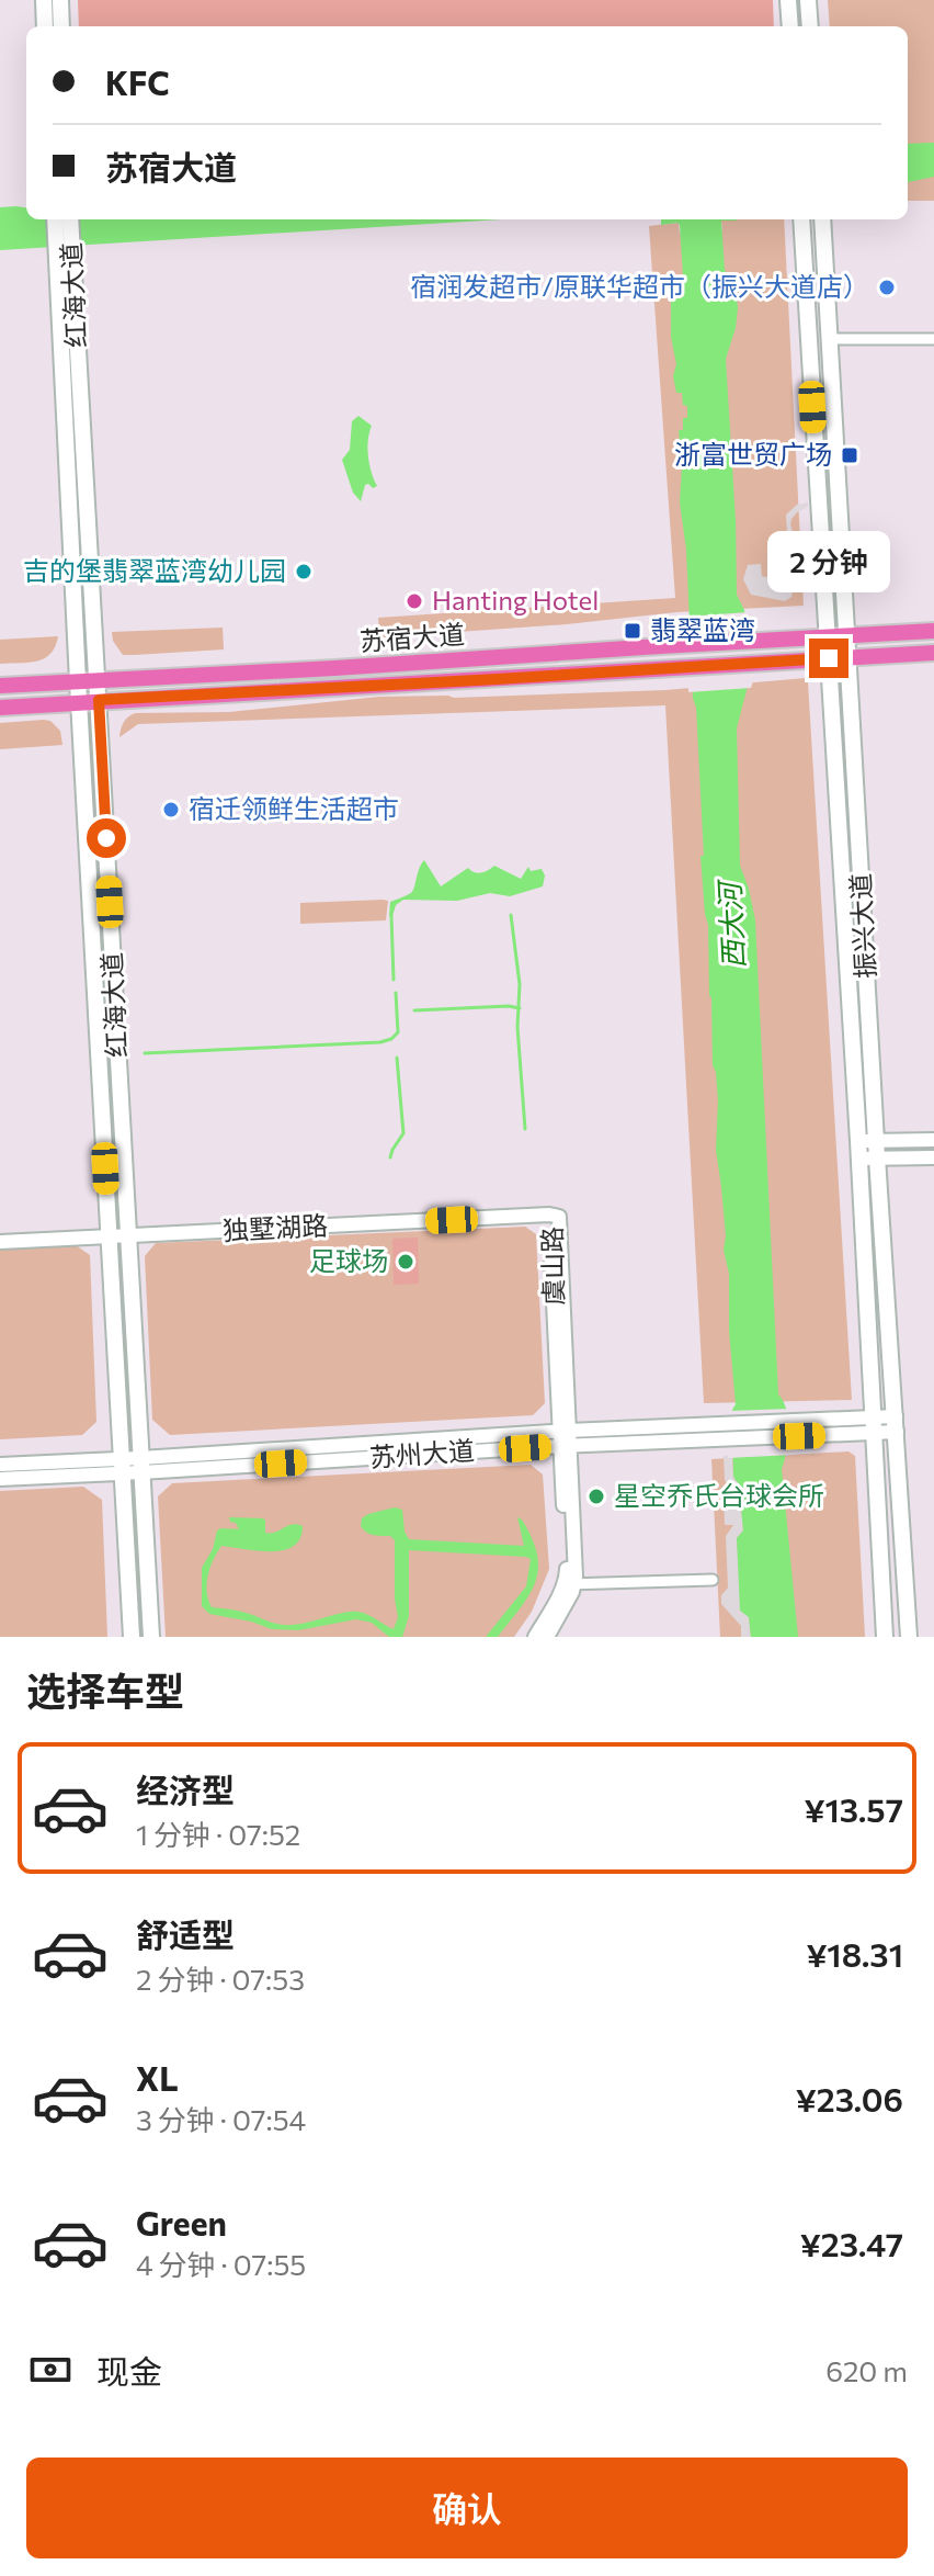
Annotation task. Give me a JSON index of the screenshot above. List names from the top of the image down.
{
  "streets": {
    "main road": ["红海大道", "苏宿大道", "振兴大道"],
    "street": ["独墅湖路", "虞山路", "苏州大道"]
  },
  "crossings": [
    ["红海大道", "苏宿大道"],
    ["红海大道", "独墅湖路"],
    ["红海大道", "苏州大道"],
    ["苏宿大道", "振兴大道"],
    ["振兴大道", "苏州大道"],
    ["独墅湖路", "虞山路"],
    ["虞山路", "苏州大道"]
  ],
  "water": ["西大河"],
  "places": {
    "other": [
      "宿润发超市/原联华超市（振兴大道店）",
      "吉的堡翡翠蓝湾幼儿园",
      "Hanting Hotel",
      "宿迁领鲜生活超市",
      "足球场",
      "星空乔氏台球会所"
    ],
    "transit": ["浙富世贸广场", "翡翠蓝湾"]
  },
  "page": {
    "banner": ["KFC", "苏宿大道"],
    "bubble": "2 分钟",
    "heading": "选择车型",
    "list": [
      {
        "name": "经济型",
        "note": "1 分钟 · 07:52",
        "value": "¥13.57"
      },
      {
        "name": "舒适型",
        "note": "2 分钟 · 07:53",
        "value": "¥18.31"
      },
      {
        "name": "XL",
        "note": "3 分钟 · 07:54",
        "value": "¥23.06"
      },
      {
        "name": "Green",
        "note": "4 分钟 · 07:55",
        "value": "¥23.47"
      }
    ],
    "pay": ["现金", "620 m"],
    "buttons": "确认"
  }
}
